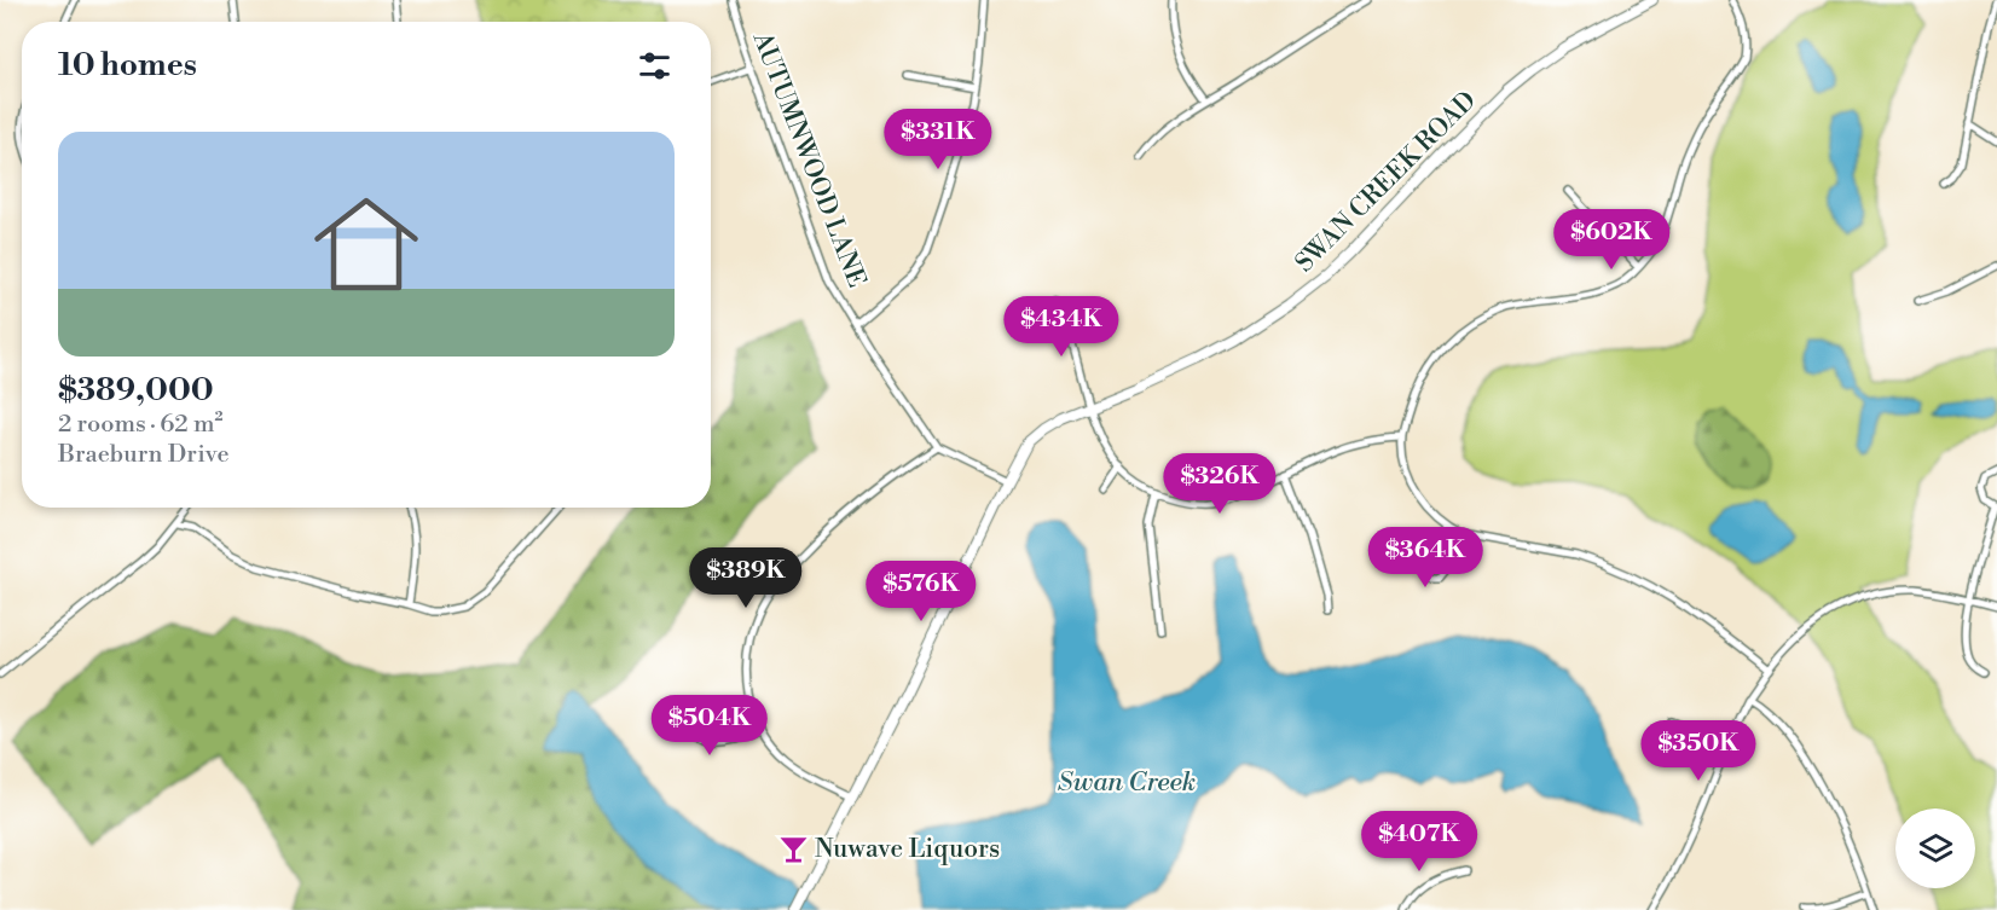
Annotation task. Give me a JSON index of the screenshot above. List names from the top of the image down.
{
  "streets": {
    "street": ["AUTUMNWOOD LANE", "SWAN CREEK ROAD"]
  },
  "crossings": [
    ["AUTUMNWOOD LANE", "SWAN CREEK ROAD"]
  ],
  "water": ["Swan Creek"],
  "places": {
    "bar": ["Nuwave Liquors"]
  },
  "page": {
    "heading": "10 homes",
    "price": [
      "$331K",
      "$602K",
      "$434K",
      "$326K",
      "$364K",
      "$389K",
      "$576K",
      "$504K",
      "$350K",
      "$407K"
    ],
    "list": [
      {
        "name": "$389,000",
        "note": "2 rooms · 62 m² · Braeburn Drive"
      }
    ]
  }
}
